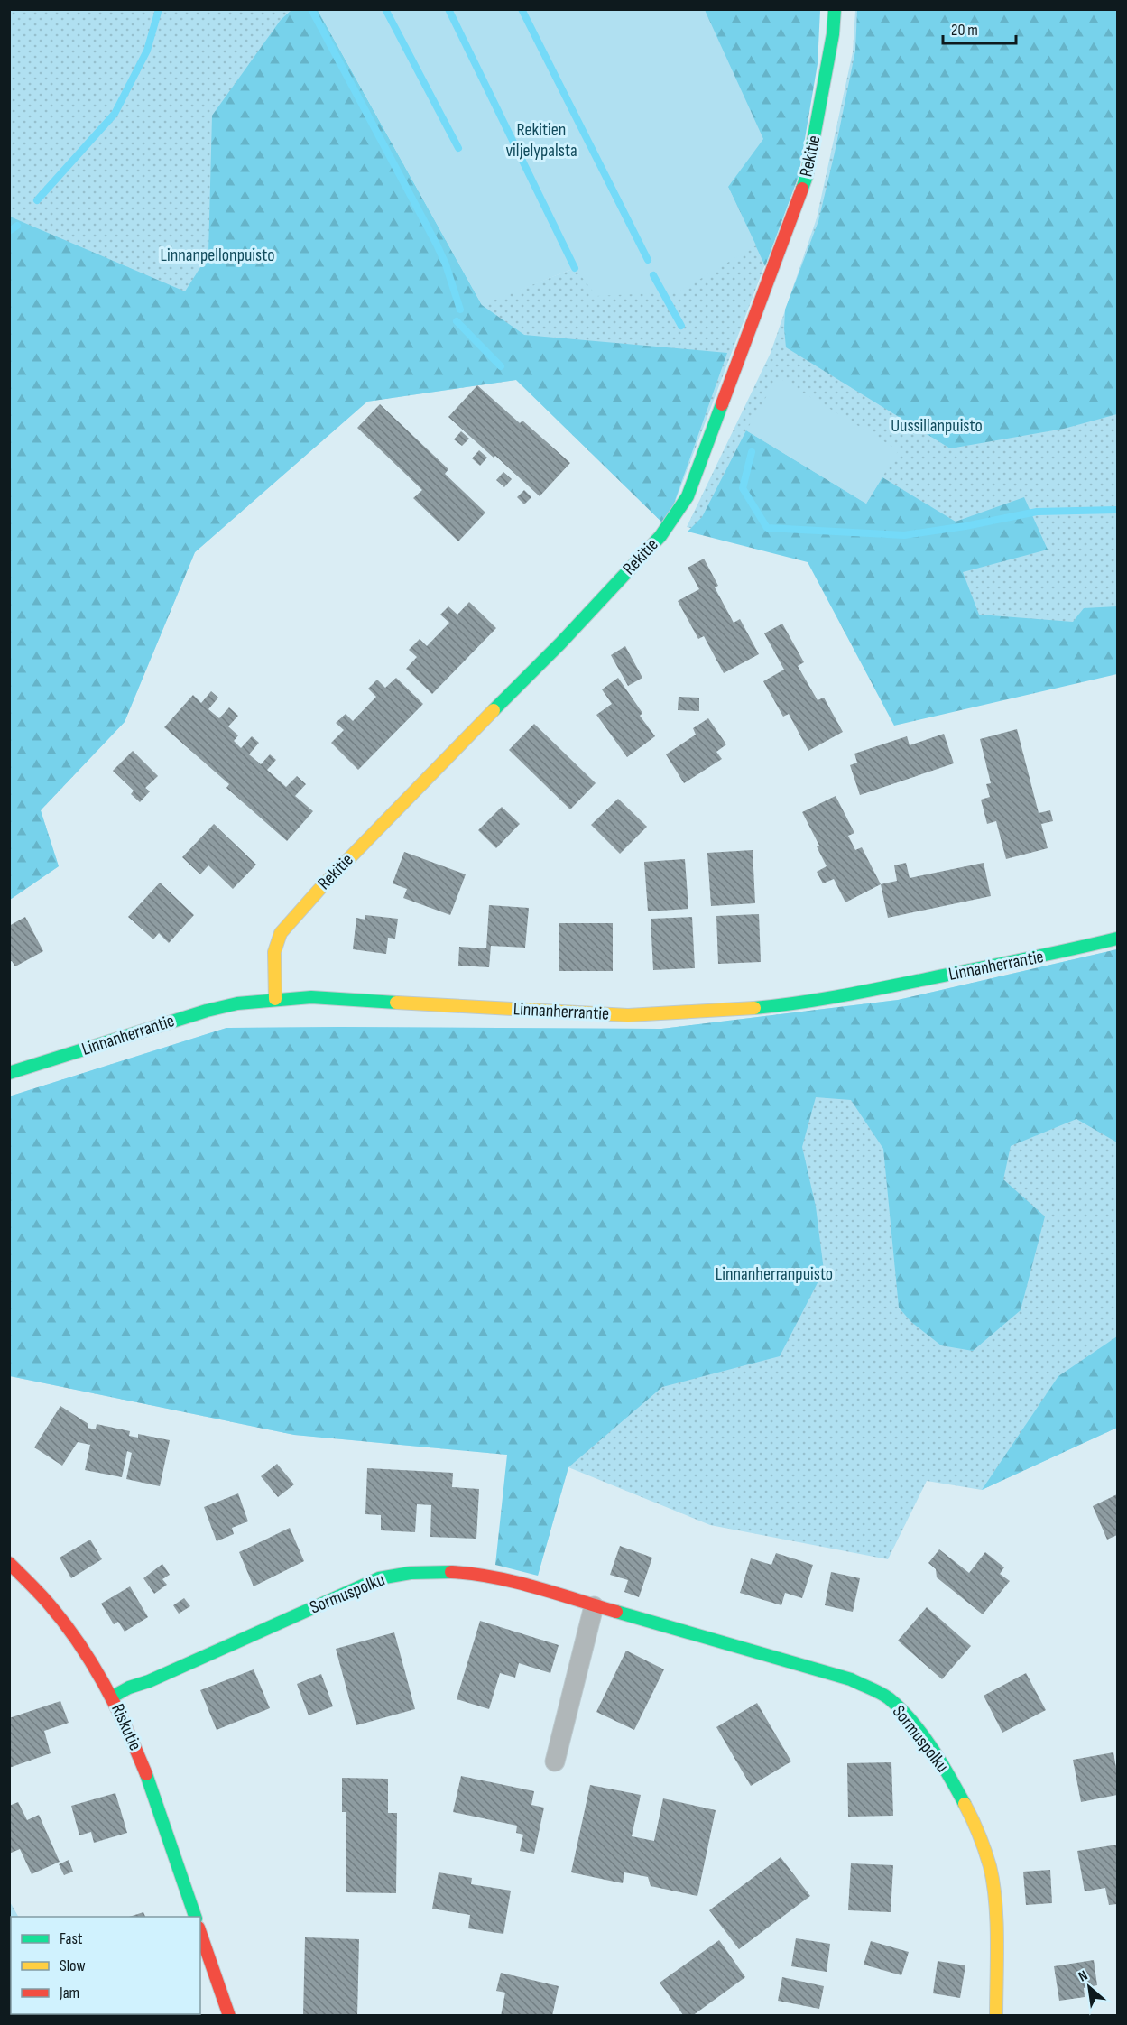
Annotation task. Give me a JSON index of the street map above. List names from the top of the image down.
{
  "streets": {
    "street": [
      "Rekitie",
      "Linnanherrantie",
      "Sormuspolku",
      "Riskutie"
    ]
  },
  "crossings": [
    ["Rekitie", "Linnanherrantie"],
    ["Sormuspolku", "Riskutie"]
  ],
  "parks": [
    "Rekitien viljelypalsta",
    "Linnanpellonpuisto",
    "Uussillanpuisto",
    "Linnanherranpuisto"
  ],
  "legend": ["Fast", "Slow", "Jam"],
  "scale_bar": "20 m",
  "north": "top left"
}
